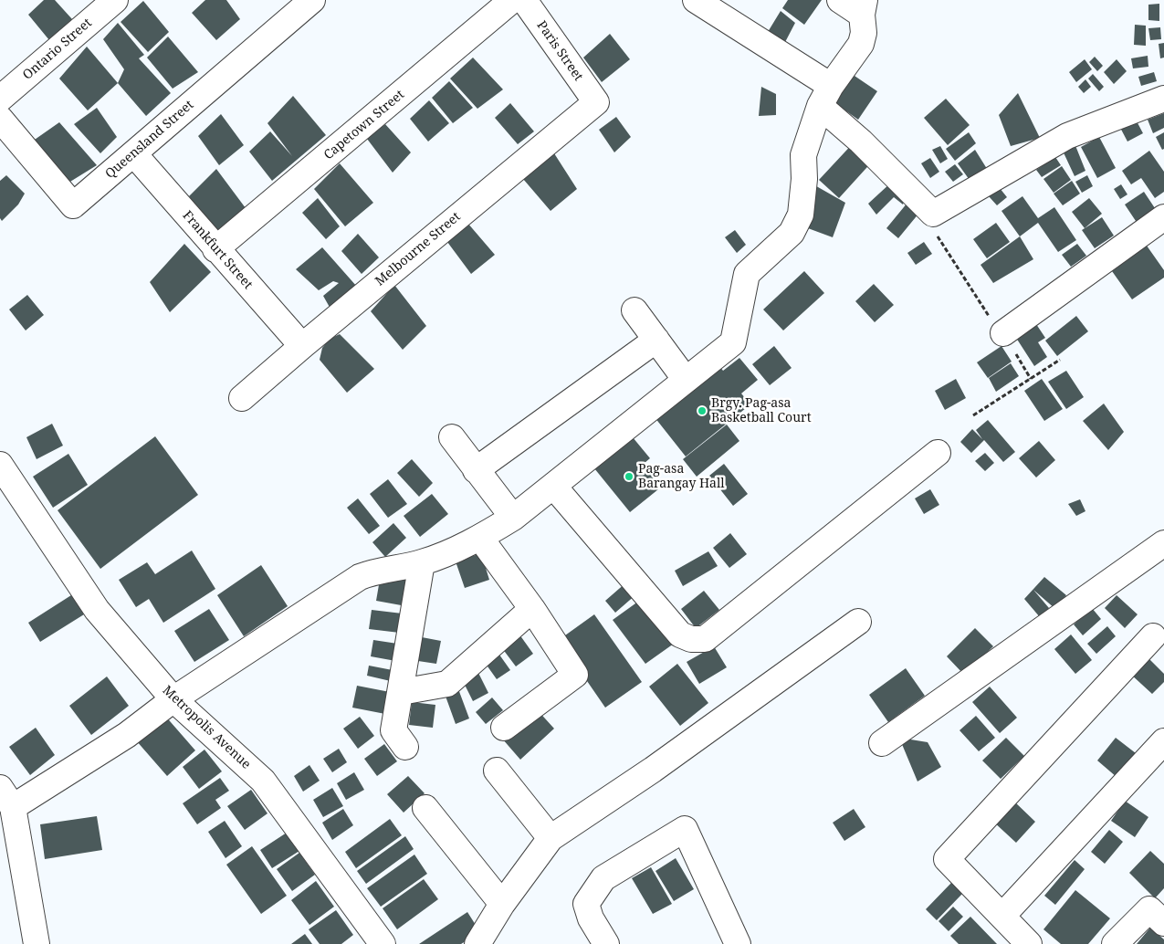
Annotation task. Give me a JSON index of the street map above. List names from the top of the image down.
{
  "streets": {
    "street": [
      "Ontario Street",
      "Paris Street",
      "Capetown Street",
      "Queensland Street",
      "Melbourne Street",
      "Frankfurt Street",
      "Metropolis Avenue"
    ]
  },
  "crossings": [
    ["Paris Street", "Melbourne Street"],
    ["Capetown Street", "Frankfurt Street"],
    ["Queensland Street", "Frankfurt Street"],
    ["Melbourne Street", "Frankfurt Street"]
  ],
  "places": ["Brgy. Pag-asa Basketball Court", "Pag-asa Barangay Hall"]
}
